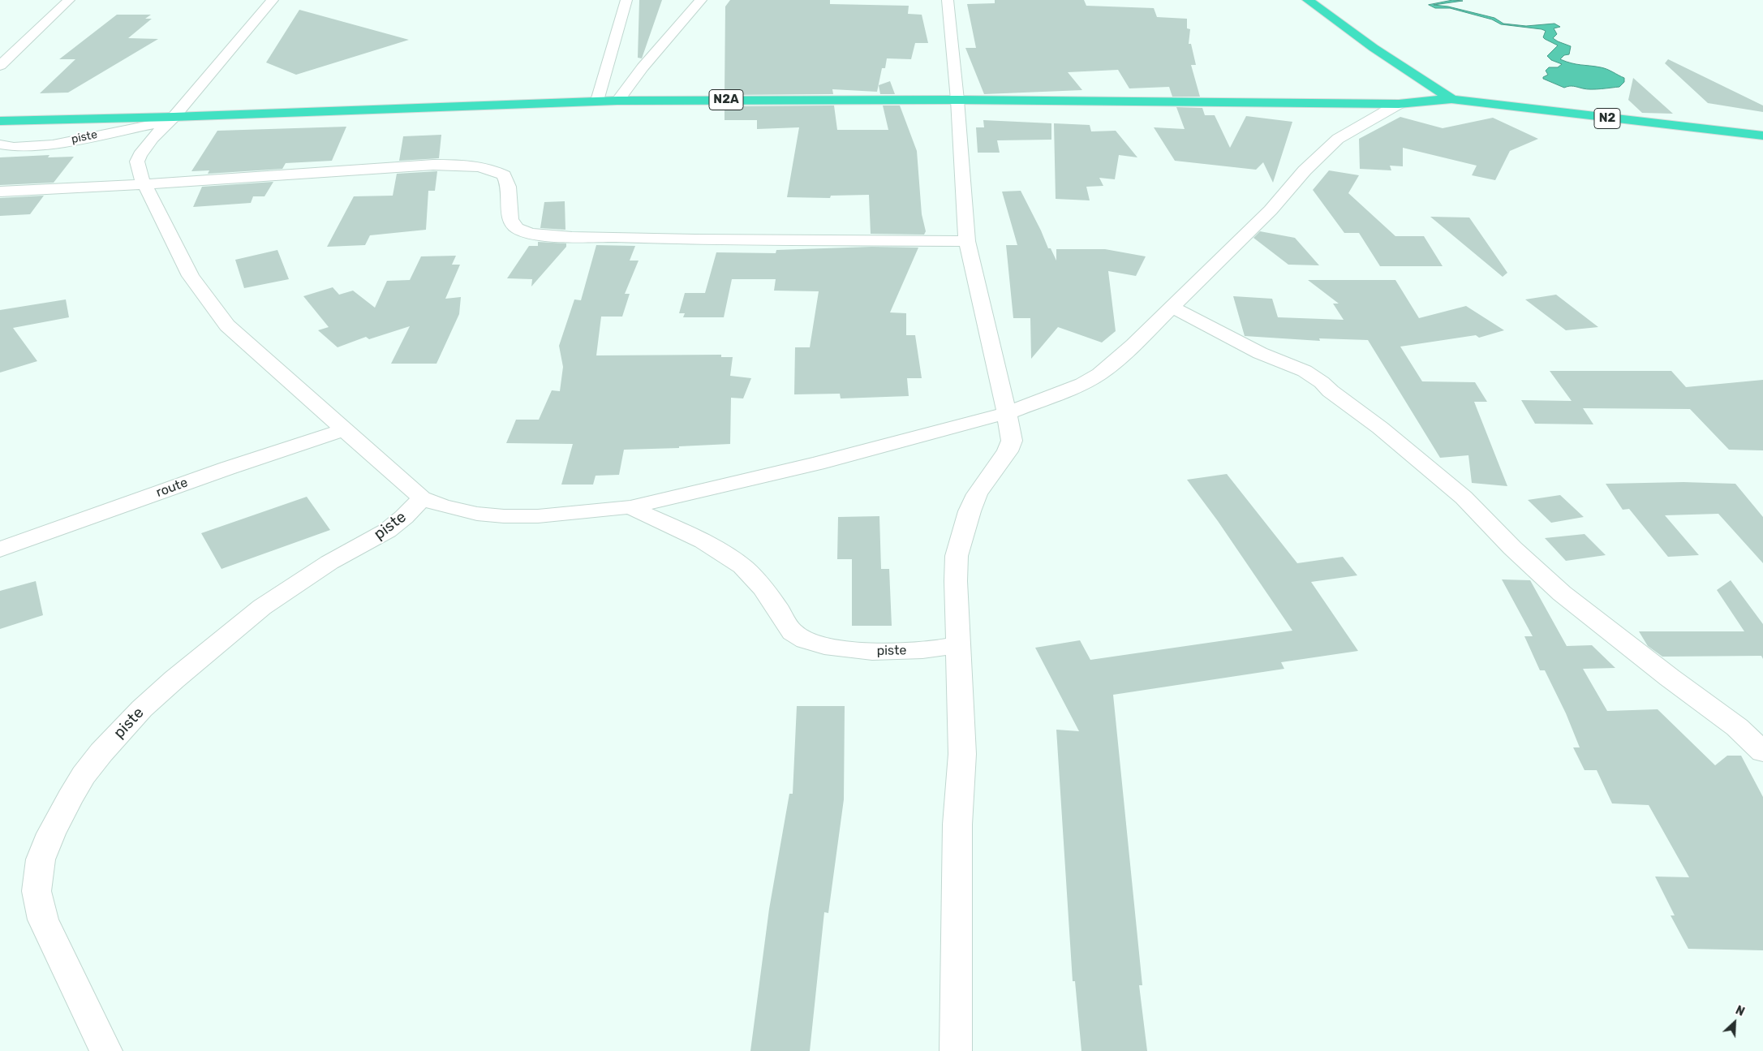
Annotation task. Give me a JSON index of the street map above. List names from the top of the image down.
{
  "streets": {
    "highway": ["N2A", "N2"],
    "street": ["piste", "route"]
  },
  "crossings": [
    ["N2A", "N2"],
    ["N2A", "piste"]
  ],
  "north": "top right"
}
